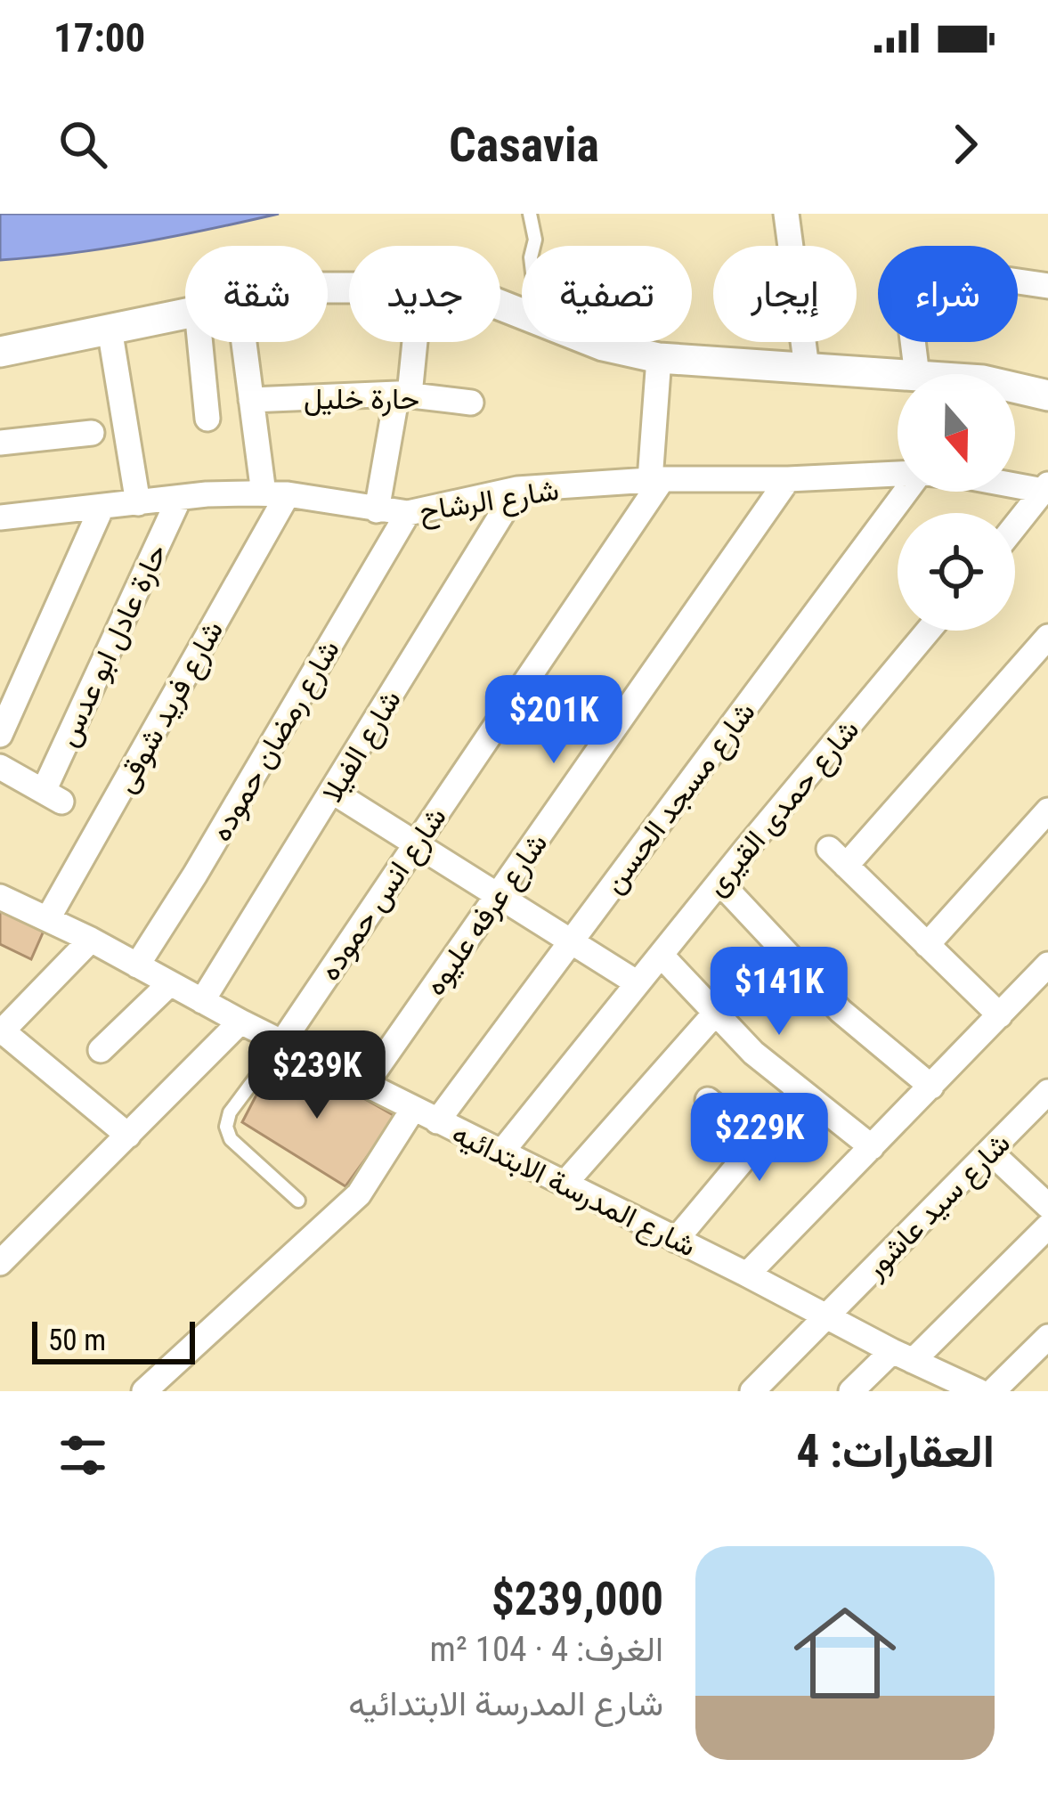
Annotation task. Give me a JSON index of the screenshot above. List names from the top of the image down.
{
  "streets": {
    "street": [
      "حارة خليل",
      "شارع الرشاح",
      "حارة عادل ابو عدس",
      "شارع فريد شوقى",
      "شارع رمضان حموده",
      "شارع الفيلا",
      "شارع مسجد الحسن",
      "شارع حمدى القيرى",
      "شارع انس حموده",
      "شارع عرفه عليوه",
      "شارع المدرسة الابتدائيه",
      "شارع سيد عاشور"
    ]
  },
  "crossings": [
    ["شارع الرشاح", "حارة عادل ابو عدس"],
    ["شارع الرشاح", "شارع فريد شوقى"],
    ["شارع الرشاح", "شارع رمضان حموده"],
    ["شارع الرشاح", "شارع الفيلا"],
    ["شارع الرشاح", "شارع انس حموده"],
    ["شارع الرشاح", "شارع عرفه عليوه"],
    ["شارع فريد شوقى", "شارع المدرسة الابتدائيه"],
    ["شارع رمضان حموده", "شارع المدرسة الابتدائيه"],
    ["شارع الفيلا", "شارع المدرسة الابتدائيه"],
    ["شارع مسجد الحسن", "شارع المدرسة الابتدائيه"],
    ["شارع حمدى القيرى", "شارع المدرسة الابتدائيه"],
    ["شارع انس حموده", "شارع المدرسة الابتدائيه"],
    ["شارع عرفه عليوه", "شارع المدرسة الابتدائيه"],
    ["شارع المدرسة الابتدائيه", "شارع سيد عاشور"]
  ],
  "scale_bar": "50 m",
  "north": "bottom",
  "page": {
    "status": "17:00",
    "header": "Casavia",
    "chip": [
      "شراء",
      "إيجار",
      "تصفية",
      "جديد",
      "شقة"
    ],
    "price": [
      "$201K",
      "$141K",
      "$239K",
      "$229K"
    ],
    "scale": "50 m",
    "heading": "العقارات: 4",
    "list": [
      {
        "name": "$239,000",
        "note": "الغرف: 4 · 104 m² · شارع المدرسة الابتدائيه"
      }
    ]
  }
}
